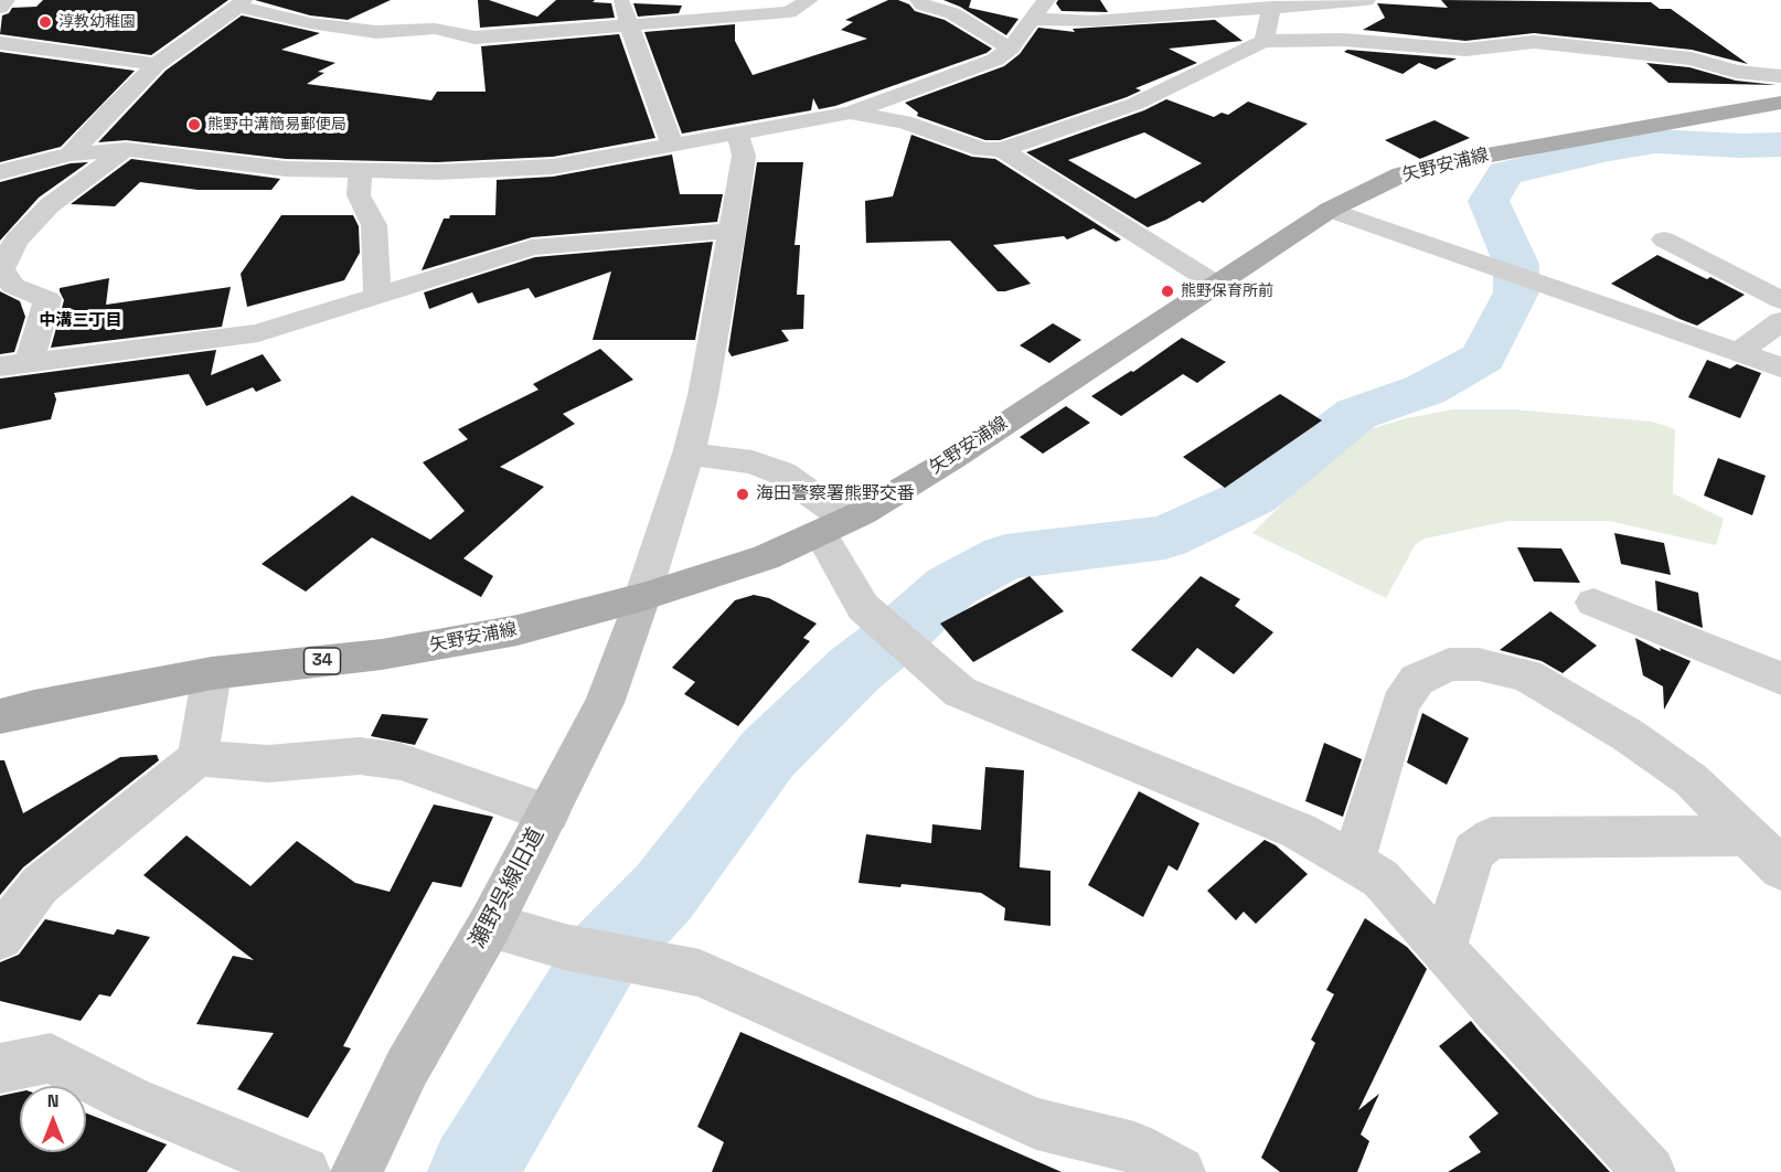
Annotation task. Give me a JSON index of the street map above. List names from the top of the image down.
{
  "streets": {
    "main road": ["矢野安浦線", "34"],
    "street": ["瀬野呉線旧道"]
  },
  "crossings": [
    ["矢野安浦線", "瀬野呉線旧道"]
  ],
  "districts": ["中溝三丁目"],
  "places": [
    "淳教幼稚園",
    "熊野中溝簡易郵便局",
    "熊野保育所前",
    "海田警察署熊野交番"
  ],
  "north": "top"
}
